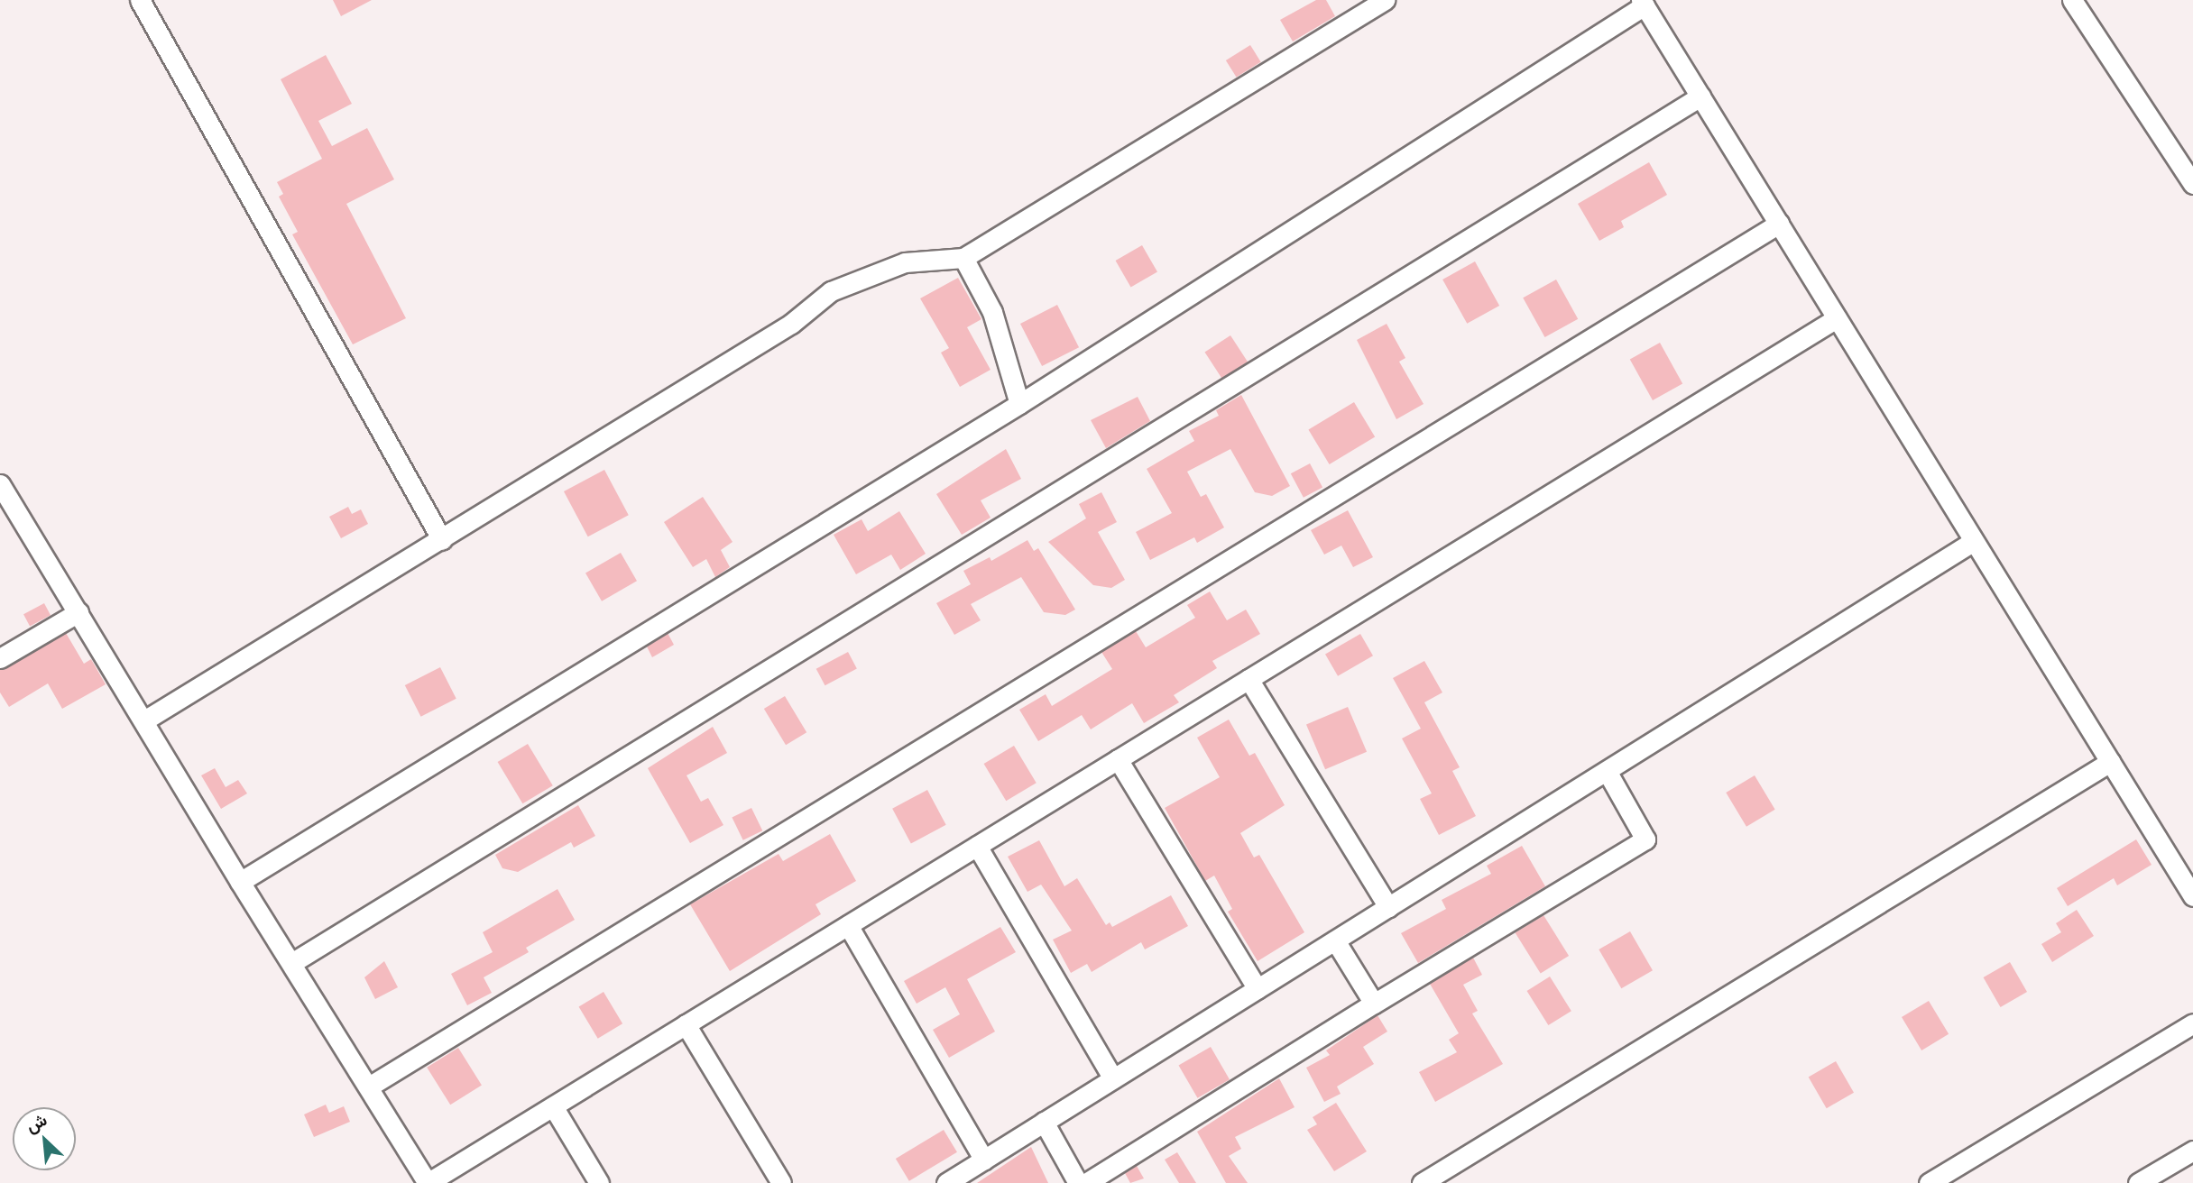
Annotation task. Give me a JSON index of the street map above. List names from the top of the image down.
{
  "north": "top left"
}
